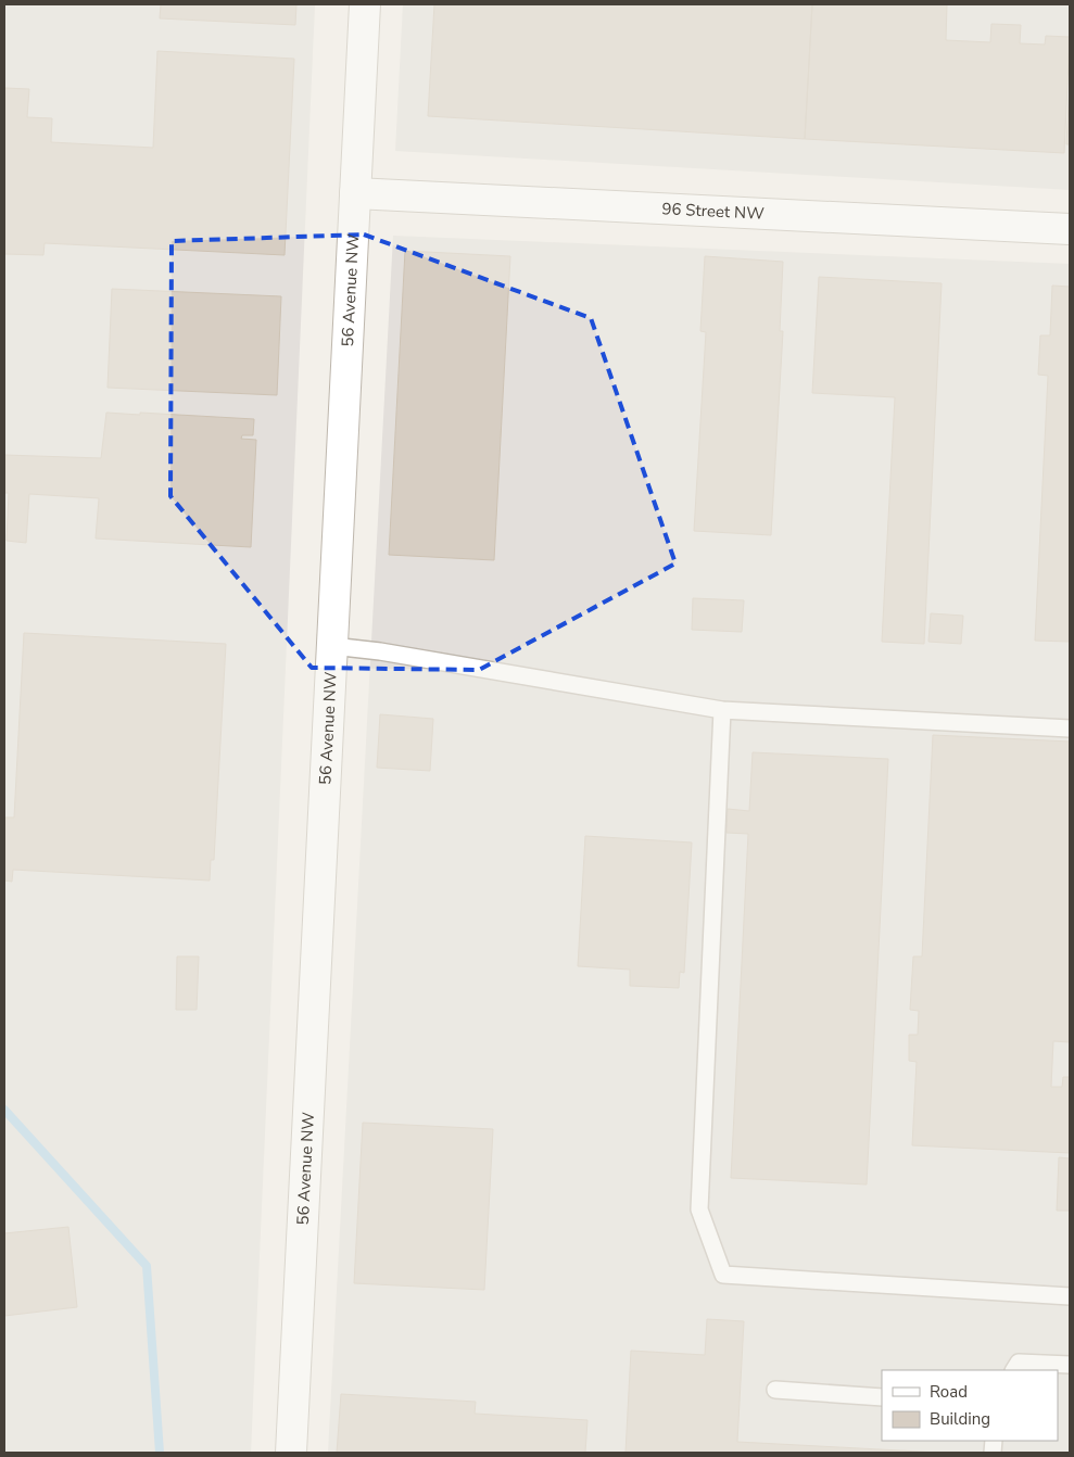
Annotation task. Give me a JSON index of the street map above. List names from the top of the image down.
{
  "streets": {
    "street": ["96 Street NW", "56 Avenue NW"]
  },
  "crossings": [
    ["96 Street NW", "56 Avenue NW"]
  ],
  "legend": ["Road", "Building"]
}
